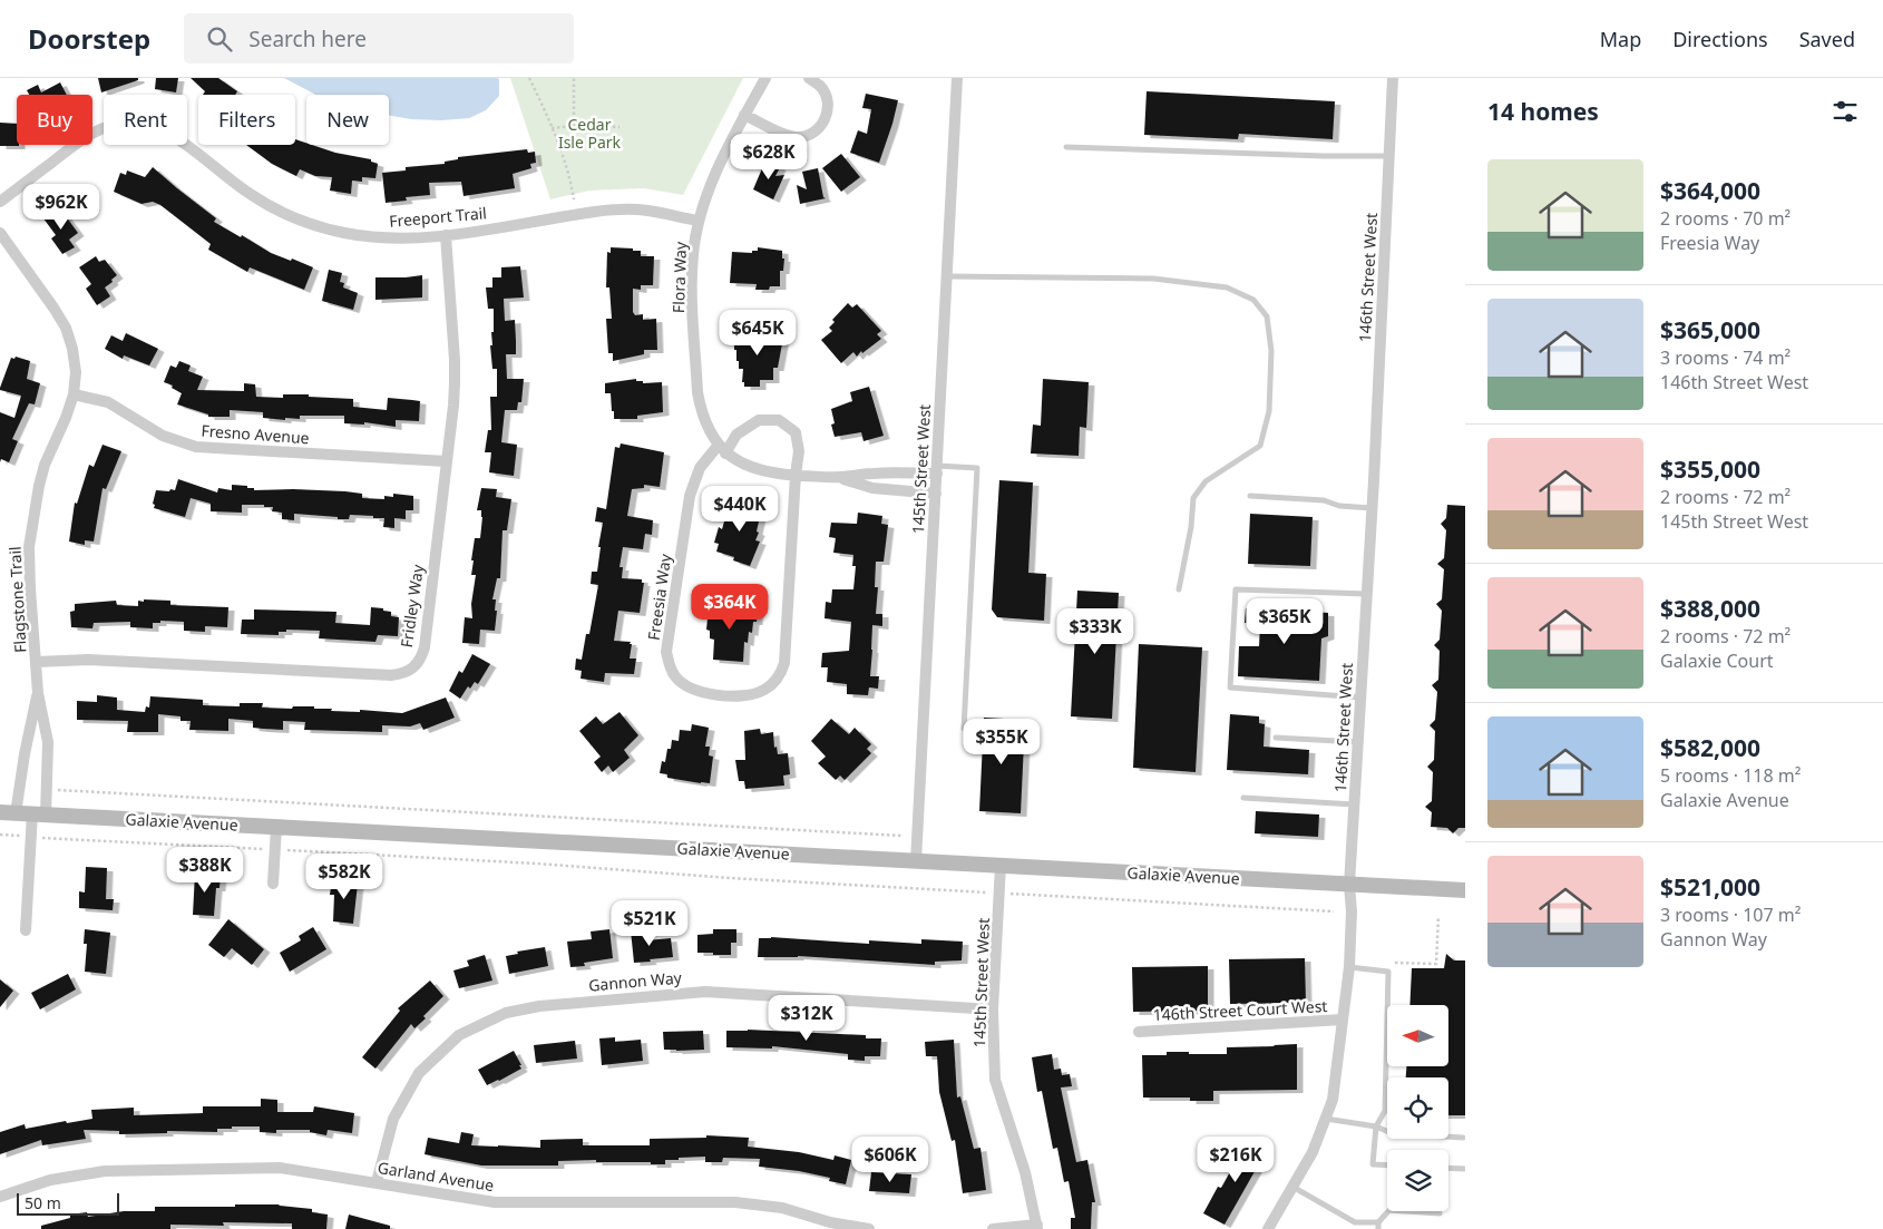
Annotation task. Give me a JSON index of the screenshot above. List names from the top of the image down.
{
  "streets": {
    "street": [
      "Freeport Trail",
      "Flora Way",
      "146th Street West",
      "Fresno Avenue",
      "145th Street West",
      "Freesia Way",
      "Flagstone Trail",
      "Fridley Way",
      "Galaxie Avenue",
      "Gannon Way",
      "146th Street Court West",
      "Garland Avenue"
    ]
  },
  "crossings": [
    ["Freeport Trail", "Flora Way"],
    ["Freeport Trail", "Fridley Way"],
    ["Flora Way", "145th Street West"],
    ["Flora Way", "Freesia Way"],
    ["146th Street West", "Galaxie Avenue"],
    ["146th Street West", "146th Street Court West"],
    ["Fresno Avenue", "Flagstone Trail"],
    ["Fresno Avenue", "Fridley Way"],
    ["145th Street West", "Galaxie Avenue"],
    ["145th Street West", "Gannon Way"],
    ["Flagstone Trail", "Fridley Way"],
    ["Gannon Way", "Garland Avenue"]
  ],
  "parks": ["Cedar Isle Park"],
  "scale_bar": "50 m",
  "north": "left",
  "page": {
    "header": "Doorstep",
    "search": "Search here",
    "nav": ["Map", "Directions", "Saved"],
    "heading": "14 homes",
    "chip": [
      "Buy",
      "Rent",
      "Filters",
      "New"
    ],
    "price": [
      "$628K",
      "$962K",
      "$645K",
      "$440K",
      "$364K",
      "$365K",
      "$333K",
      "$355K",
      "$388K",
      "$582K",
      "$521K",
      "$312K",
      "$606K",
      "$216K"
    ],
    "list": [
      {
        "name": "$364,000",
        "note": "2 rooms · 70 m² · Freesia Way"
      },
      {
        "name": "$365,000",
        "note": "3 rooms · 74 m² · 146th Street West"
      },
      {
        "name": "$355,000",
        "note": "2 rooms · 72 m² · 145th Street West"
      },
      {
        "name": "$388,000",
        "note": "2 rooms · 72 m² · Galaxie Court"
      },
      {
        "name": "$582,000",
        "note": "5 rooms · 118 m² · Galaxie Avenue"
      },
      {
        "name": "$521,000",
        "note": "3 rooms · 107 m² · Gannon Way"
      }
    ],
    "scale": "50 m"
  }
}
